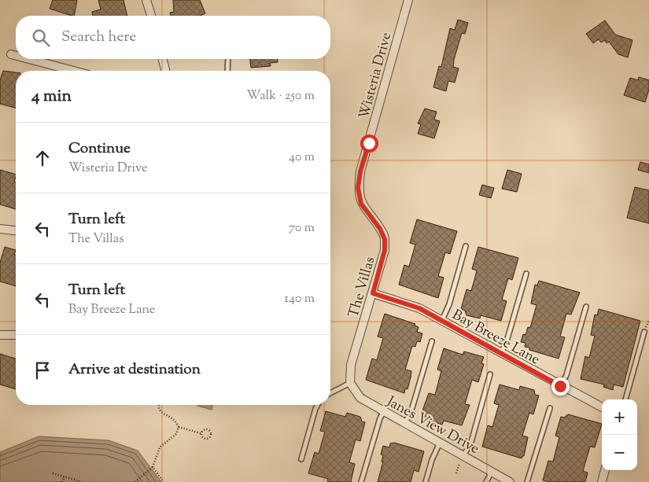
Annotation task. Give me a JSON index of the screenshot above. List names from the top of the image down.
{
  "streets": {
    "street": [
      "Wisteria Drive",
      "The Villas",
      "Bay Breeze Lane",
      "Janes View Drive"
    ]
  },
  "crossings": [
    ["Wisteria Drive", "The Villas"],
    ["The Villas", "Bay Breeze Lane"],
    ["The Villas", "Janes View Drive"]
  ],
  "page": {
    "search": "Search here",
    "heading": ["4 min", "Walk · 250 m"],
    "list": [
      ["Continue", "Wisteria Drive", "40 m"],
      ["Turn left", "The Villas", "70 m"],
      ["Turn left", "Bay Breeze Lane", "140 m"],
      "Arrive at destination"
    ],
    "map_buttons": ["+", "−"]
  }
}
